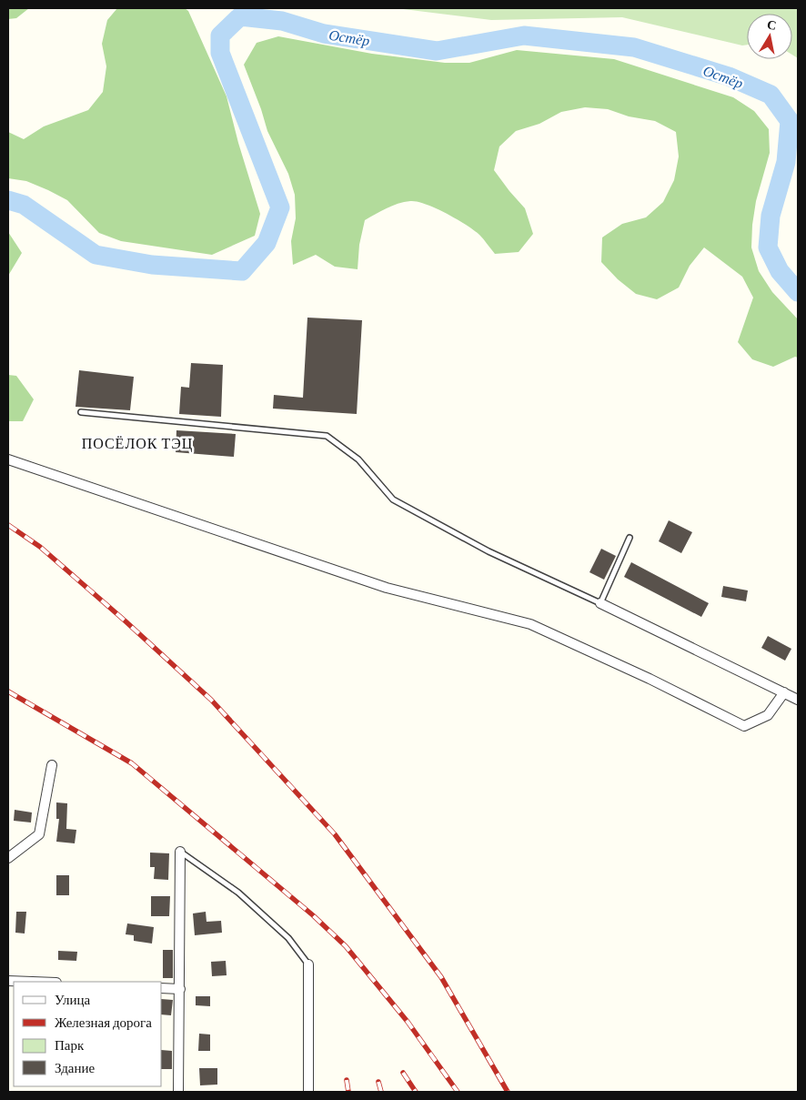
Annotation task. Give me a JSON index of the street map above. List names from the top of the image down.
{
  "districts": ["ПОСЁЛОК ТЭЦ"],
  "water": ["Остёр"],
  "legend": [
    "Улица",
    "Железная дорога",
    "Парк",
    "Здание"
  ],
  "north": "top"
}
